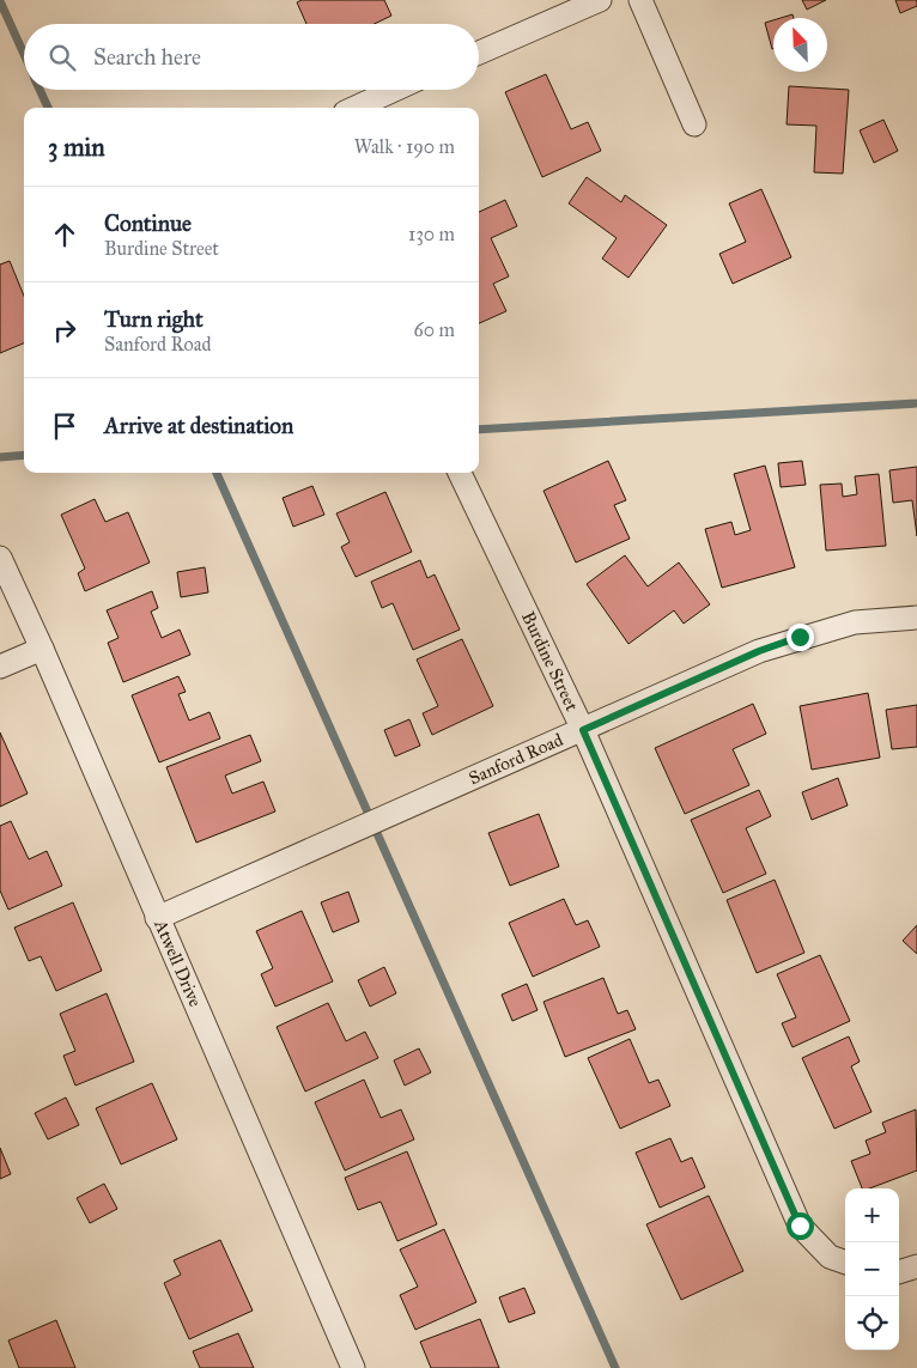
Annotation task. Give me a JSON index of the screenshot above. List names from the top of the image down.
{
  "streets": {
    "street": ["Burdine Street", "Sanford Road", "Atwell Drive"]
  },
  "crossings": [
    ["Burdine Street", "Sanford Road"],
    ["Sanford Road", "Atwell Drive"]
  ],
  "north": "top left",
  "page": {
    "search": "Search here",
    "heading": ["3 min", "Walk · 190 m"],
    "list": [
      ["Continue", "Burdine Street", "130 m"],
      ["Turn right", "Sanford Road", "60 m"],
      "Arrive at destination"
    ],
    "map_buttons": ["+", "−"]
  }
}
